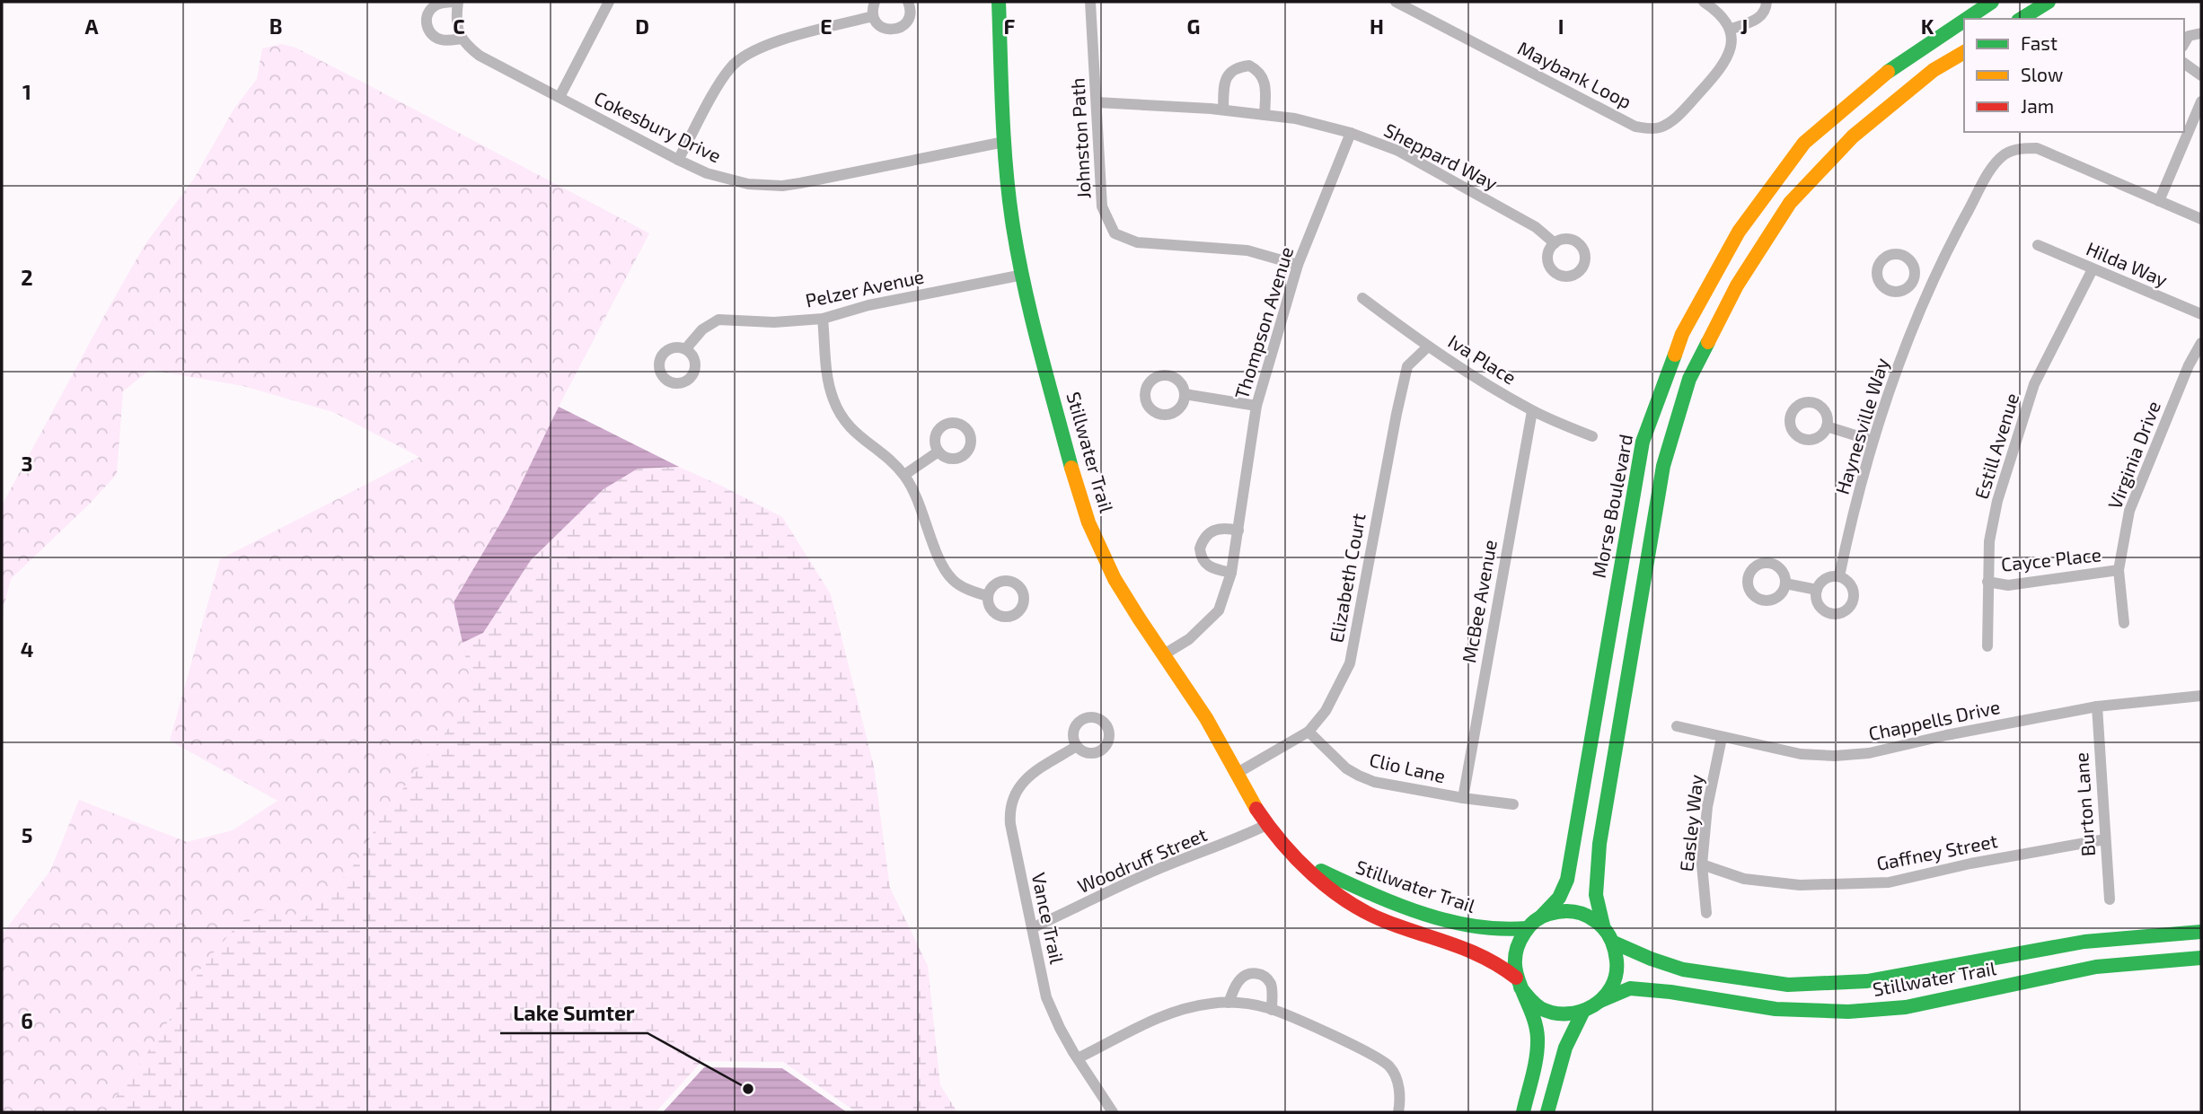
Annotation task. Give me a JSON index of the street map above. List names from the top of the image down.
{
  "streets": {
    "main road": ["Stillwater Trail", "Morse Boulevard"],
    "street": [
      "Maybank Loop",
      "Cokesbury Drive",
      "Johnston Path",
      "Sheppard Way",
      "Hilda Way",
      "Pelzer Avenue",
      "Thompson Avenue",
      "Iva Place",
      "Haynesville Way",
      "Estill Avenue",
      "Virginia Drive",
      "Cayce Place",
      "Elizabeth Court",
      "McBee Avenue",
      "Chappells Drive",
      "Clio Lane",
      "Burton Lane",
      "Easley Way",
      "Gaffney Street",
      "Woodruff Street",
      "Vance Trail"
    ]
  },
  "crossings": [
    ["Cokesbury Drive", "Stillwater Trail"],
    ["Johnston Path", "Sheppard Way"],
    ["Johnston Path", "Thompson Avenue"],
    ["Sheppard Way", "Thompson Avenue"],
    ["Hilda Way", "Estill Avenue"],
    ["Pelzer Avenue", "Stillwater Trail"],
    ["Thompson Avenue", "Stillwater Trail"],
    ["Iva Place", "Elizabeth Court"],
    ["Iva Place", "McBee Avenue"],
    ["Estill Avenue", "Cayce Place"],
    ["Stillwater Trail", "Morse Boulevard"],
    ["Stillwater Trail", "Elizabeth Court"],
    ["Stillwater Trail", "Woodruff Street"],
    ["Virginia Drive", "Cayce Place"],
    ["Elizabeth Court", "Clio Lane"],
    ["McBee Avenue", "Clio Lane"],
    ["Chappells Drive", "Burton Lane"],
    ["Chappells Drive", "Easley Way"],
    ["Burton Lane", "Gaffney Street"],
    ["Easley Way", "Gaffney Street"],
    ["Woodruff Street", "Vance Trail"]
  ],
  "places": ["Lake Sumter"],
  "legend": ["Fast", "Slow", "Jam"],
  "grid": {
    "columns": [
      "A",
      "B",
      "C",
      "D",
      "E",
      "F",
      "G",
      "H",
      "I",
      "J",
      "K"
    ],
    "rows": [
      "1",
      "2",
      "3",
      "4",
      "5",
      "6"
    ]
  }
}
